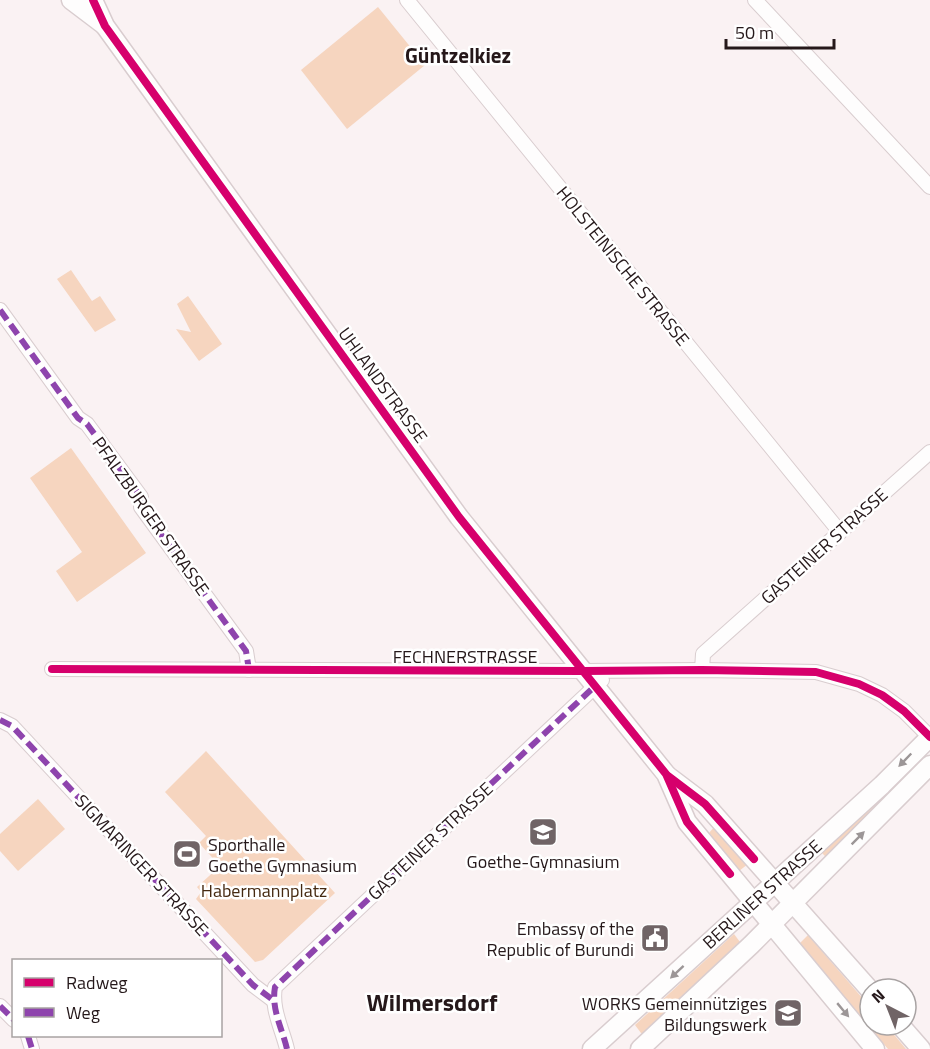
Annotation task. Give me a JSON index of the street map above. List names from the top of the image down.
{
  "streets": {
    "street": [
      "HOLSTEINISCHE STRASSE",
      "UHLANDSTRASSE",
      "PFALZBURGER STRASSE",
      "GASTEINER STRASSE",
      "FECHNERSTRASSE",
      "SIGMARINGER STRASSE",
      "BERLINER STRASSE"
    ]
  },
  "crossings": [
    ["HOLSTEINISCHE STRASSE", "GASTEINER STRASSE"],
    ["UHLANDSTRASSE", "GASTEINER STRASSE"],
    ["UHLANDSTRASSE", "FECHNERSTRASSE"],
    ["UHLANDSTRASSE", "BERLINER STRASSE"],
    ["PFALZBURGER STRASSE", "FECHNERSTRASSE"],
    ["GASTEINER STRASSE", "FECHNERSTRASSE"],
    ["GASTEINER STRASSE", "SIGMARINGER STRASSE"],
    ["FECHNERSTRASSE", "BERLINER STRASSE"]
  ],
  "districts": ["Güntzelkiez", "Wilmersdorf"],
  "parks": ["Habermannplatz"],
  "places": {
    "school or university": ["Goethe-Gymnasium", "WORKS Gemeinnütziges Bildungswerk"],
    "sports": ["Sporthalle Goethe Gymnasium"],
    "public building": ["Embassy of the Republic of Burundi"]
  },
  "legend": ["Radweg", "Weg"],
  "scale_bar": "50 m",
  "north": "top left"
}
